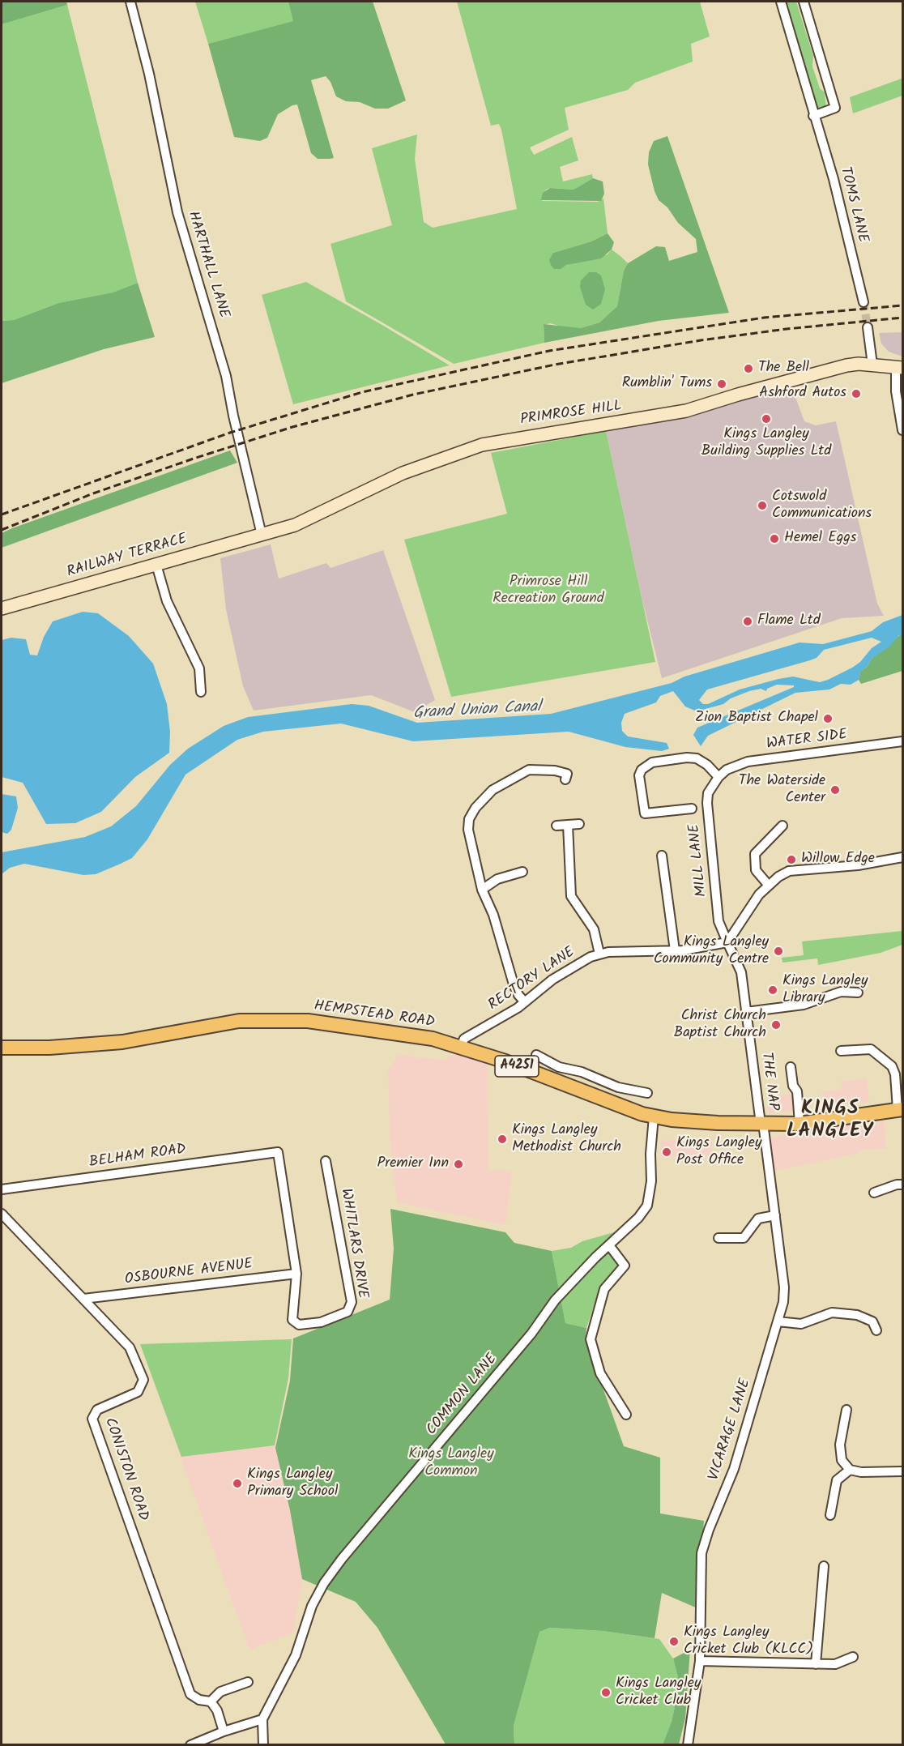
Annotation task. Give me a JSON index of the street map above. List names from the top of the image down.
{
  "streets": {
    "main road": ["HEMPSTEAD ROAD", "A4251"],
    "street": [
      "TOMS LANE",
      "HARTHALL LANE",
      "PRIMROSE HILL",
      "RAILWAY TERRACE",
      "WATER SIDE",
      "MILL LANE",
      "RECTORY LANE",
      "THE NAP",
      "BELHAM ROAD",
      "WHITLARS DRIVE",
      "OSBOURNE AVENUE",
      "COMMON LANE",
      "VICARAGE LANE",
      "CONISTON ROAD"
    ]
  },
  "crossings": [
    ["HARTHALL LANE", "PRIMROSE HILL"],
    ["HARTHALL LANE", "RAILWAY TERRACE"],
    ["PRIMROSE HILL", "RAILWAY TERRACE"],
    ["WATER SIDE", "MILL LANE"],
    ["MILL LANE", "THE NAP"],
    ["RECTORY LANE", "HEMPSTEAD ROAD"],
    ["HEMPSTEAD ROAD", "A4251"],
    ["HEMPSTEAD ROAD", "THE NAP"],
    ["HEMPSTEAD ROAD", "COMMON LANE"],
    ["HEMPSTEAD ROAD", "VICARAGE LANE"],
    ["A4251", "THE NAP"],
    ["A4251", "VICARAGE LANE"],
    ["THE NAP", "VICARAGE LANE"],
    ["BELHAM ROAD", "WHITLARS DRIVE"],
    ["BELHAM ROAD", "OSBOURNE AVENUE"],
    ["WHITLARS DRIVE", "OSBOURNE AVENUE"],
    ["OSBOURNE AVENUE", "CONISTON ROAD"]
  ],
  "districts": ["KINGS LANGLEY"],
  "water": ["Grand Union Canal"],
  "parks": ["Primrose Hill Recreation Ground", "Kings Langley Common"],
  "places": [
    "The Bell",
    "Rumblin' Tums",
    "Ashford Autos",
    "Kings Langley Building Supplies Ltd",
    "Cotswold Communications",
    "Hemel Eggs",
    "Flame Ltd",
    "Zion Baptist Chapel",
    "The Waterside Center",
    "Willow Edge",
    "Kings Langley Community Centre",
    "Kings Langley Library",
    "Christ Church Baptist Church",
    "Kings Langley Methodist Church",
    "Kings Langley Post Office",
    "Premier Inn",
    "Kings Langley Primary School",
    "Kings Langley Cricket Club (KLCC)",
    "Kings Langley Cricket Club"
  ]
}
